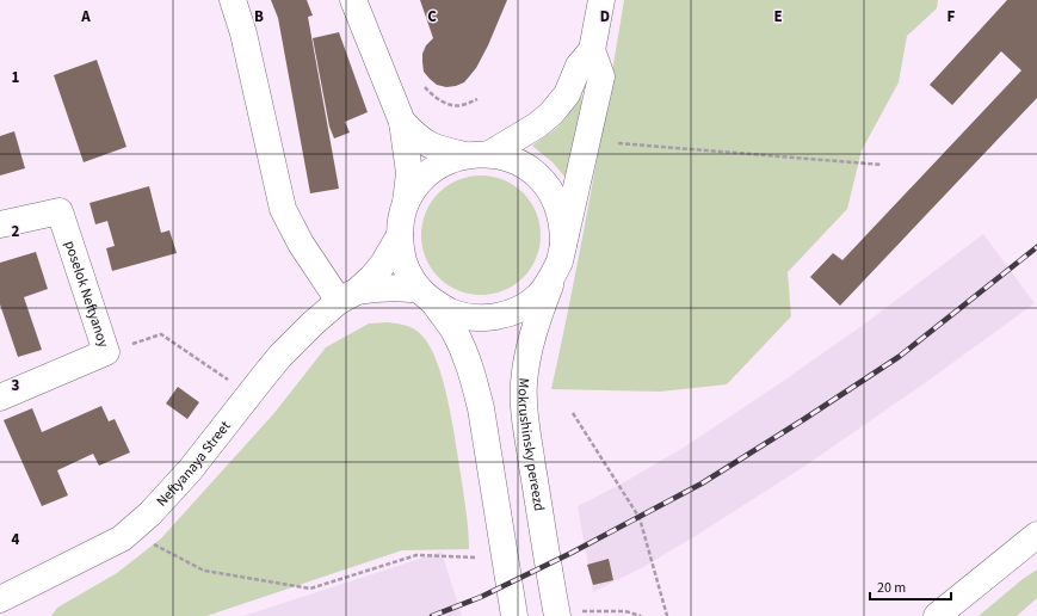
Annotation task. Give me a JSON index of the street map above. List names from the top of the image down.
{
  "streets": {
    "main road": ["poselok Neftyanoy", "Mokrushinsky pereezd", "Neftyanaya Street"]
  },
  "crossings": [
    ["Mokrushinsky pereezd", "Neftyanaya Street"]
  ],
  "scale_bar": "20 m",
  "grid": {
    "columns": [
      "A",
      "B",
      "C",
      "D",
      "E",
      "F"
    ],
    "rows": [
      "1",
      "2",
      "3",
      "4"
    ]
  }
}
